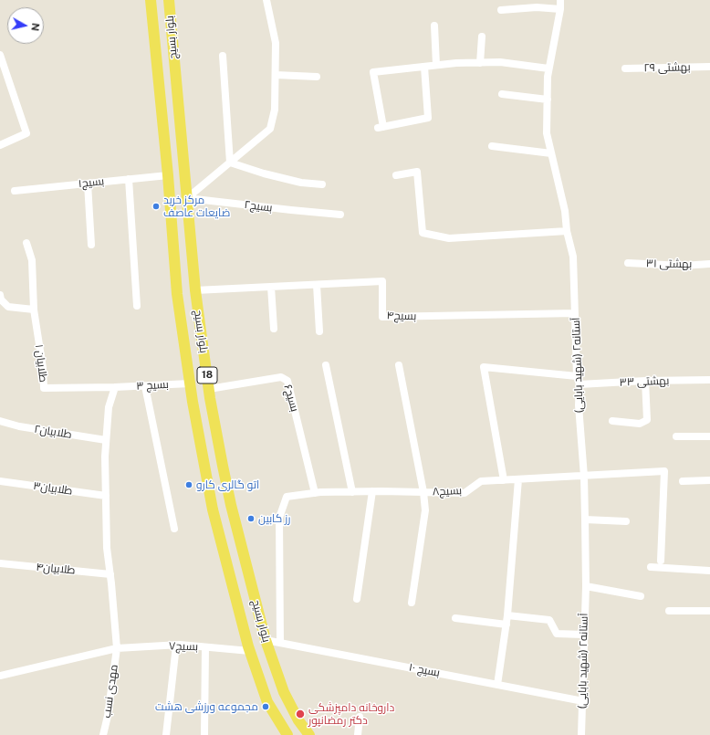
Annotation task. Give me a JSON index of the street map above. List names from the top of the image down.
{
  "streets": {
    "main road": ["بلوار بسیج", "18"],
    "street": [
      "بهشتی ۲۹",
      "بسیج۱",
      "بسیج۲",
      "بهشتی ۳۱",
      "بسیج۴",
      "طلابیان ۱",
      "آستانه۲ (شهید بابایی)",
      "بهشتی ۳۳",
      "بسیج ۳",
      "بسیج۶",
      "طلابیان۲",
      "طلابیان۳",
      "بسیج۸",
      "طلابیان۴",
      "بسیج۷",
      "بسیج ۱۰",
      "مهدی نسب"
    ]
  },
  "crossings": [
    ["بلوار بسیج", "بسیج۱"],
    ["بلوار بسیج", "بسیج۲"],
    ["بلوار بسیج", "بسیج۴"],
    ["بلوار بسیج", "بسیج ۳"],
    ["بلوار بسیج", "بسیج۶"],
    ["بلوار بسیج", "بسیج۷"],
    ["بلوار بسیج", "بسیج ۱۰"],
    ["بسیج۴", "آستانه۲ (شهید بابایی)"],
    ["طلابیان ۱", "بسیج ۳"],
    ["طلابیان ۱", "مهدی نسب"],
    ["آستانه۲ (شهید بابایی)", "بهشتی ۳۳"],
    ["آستانه۲ (شهید بابایی)", "بسیج۸"],
    ["آستانه۲ (شهید بابایی)", "بسیج ۱۰"],
    ["بسیج ۳", "مهدی نسب"],
    ["بسیج۶", "بسیج۸"],
    ["طلابیان۲", "مهدی نسب"],
    ["طلابیان۳", "مهدی نسب"],
    ["بسیج۸", "بسیج ۱۰"],
    ["طلابیان۴", "مهدی نسب"],
    ["بسیج۷", "مهدی نسب"]
  ],
  "places": [
    "مرکز خرید ضایعات عاصف",
    "اتو گالری کارو",
    "رز کابین",
    "مجموعه ورزشی هشت",
    "داروخانه دامپزشکی دکتر رمضانپور"
  ],
  "north": "right"
}
